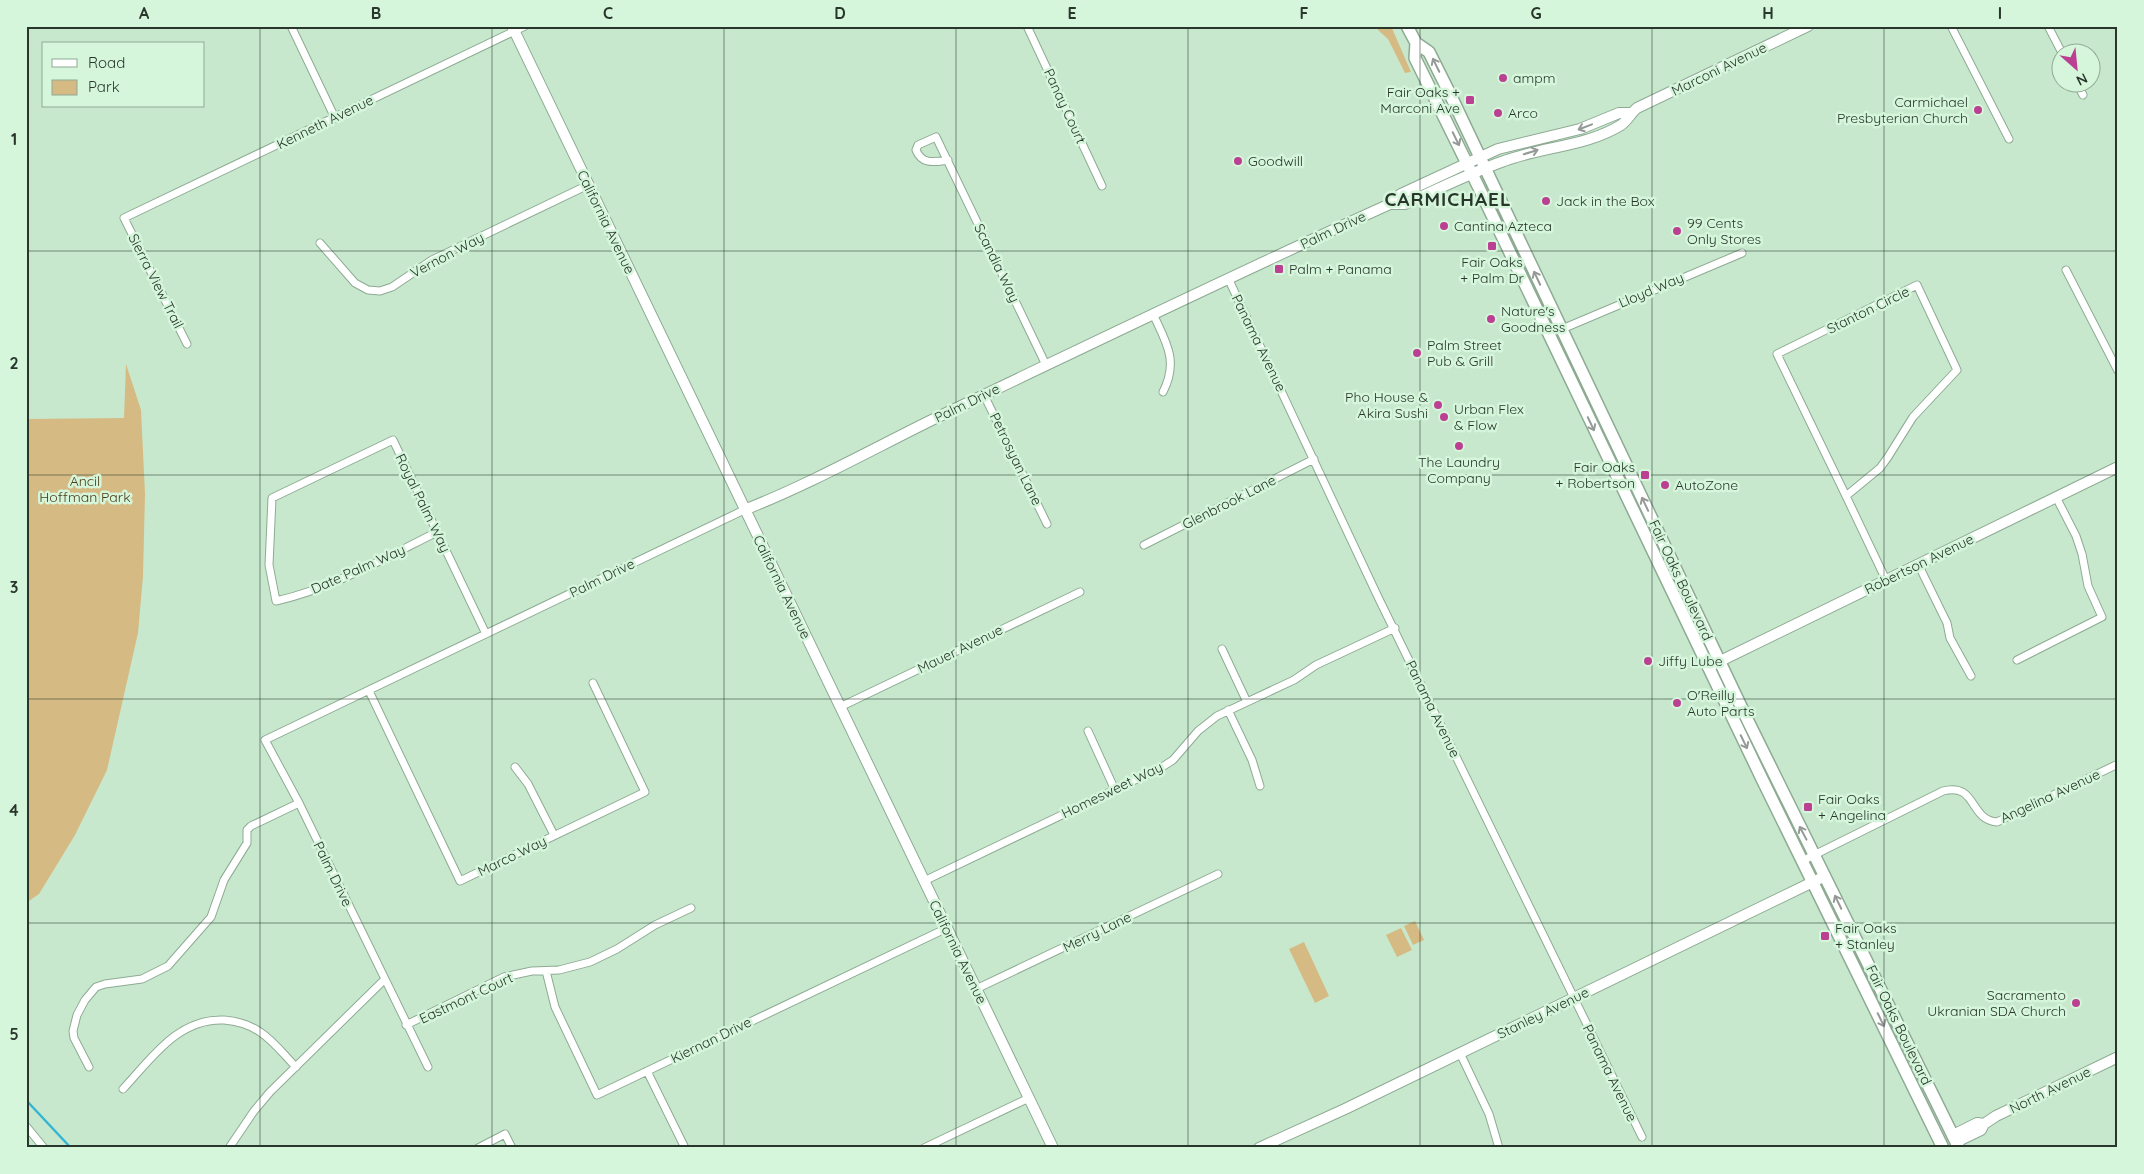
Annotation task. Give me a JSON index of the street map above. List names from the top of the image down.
{
  "streets": {
    "main road": ["Fair Oaks Boulevard"],
    "street": [
      "Marconi Avenue",
      "Panay Court",
      "Kenneth Avenue",
      "California Avenue",
      "Palm Drive",
      "Vernon Way",
      "Scandia Way",
      "Sierra View Trail",
      "Lloyd Way",
      "Stanton Circle",
      "Panama Avenue",
      "Petrosyan Lane",
      "Glenbrook Lane",
      "Royal Palm Way",
      "Robertson Avenue",
      "Date Palm Way",
      "Mauer Avenue",
      "Homesweet Way",
      "Angelina Avenue",
      "Marco Way",
      "Merry Lane",
      "Eastmont Court",
      "Stanley Avenue",
      "Kiernan Drive",
      "North Avenue"
    ]
  },
  "crossings": [
    ["Marconi Avenue", "Palm Drive"],
    ["Marconi Avenue", "Fair Oaks Boulevard"],
    ["Kenneth Avenue", "California Avenue"],
    ["Kenneth Avenue", "Sierra View Trail"],
    ["California Avenue", "Palm Drive"],
    ["California Avenue", "Vernon Way"],
    ["California Avenue", "Mauer Avenue"],
    ["California Avenue", "Homesweet Way"],
    ["California Avenue", "Merry Lane"],
    ["California Avenue", "Kiernan Drive"],
    ["Palm Drive", "Scandia Way"],
    ["Palm Drive", "Panama Avenue"],
    ["Palm Drive", "Petrosyan Lane"],
    ["Palm Drive", "Royal Palm Way"],
    ["Palm Drive", "Fair Oaks Boulevard"],
    ["Palm Drive", "Marco Way"],
    ["Palm Drive", "Eastmont Court"],
    ["Lloyd Way", "Fair Oaks Boulevard"],
    ["Stanton Circle", "Robertson Avenue"],
    ["Panama Avenue", "Glenbrook Lane"],
    ["Panama Avenue", "Homesweet Way"],
    ["Panama Avenue", "Stanley Avenue"],
    ["Royal Palm Way", "Date Palm Way"],
    ["Robertson Avenue", "Fair Oaks Boulevard"],
    ["Fair Oaks Boulevard", "Angelina Avenue"],
    ["Fair Oaks Boulevard", "Stanley Avenue"],
    ["Fair Oaks Boulevard", "North Avenue"],
    ["Eastmont Court", "Kiernan Drive"]
  ],
  "districts": ["CARMICHAEL"],
  "parks": ["Ancil Hoffman Park"],
  "places": {
    "other": [
      "ampm",
      "Carmichael Presbyterian Church",
      "Arco",
      "Goodwill",
      "Jack in the Box",
      "Cantina Azteca",
      "99 Cents Only Stores",
      "Nature's Goodness",
      "Palm Street Pub & Grill",
      "Pho House & Akira Sushi",
      "Urban Flex & Flow",
      "The Laundry Company",
      "AutoZone",
      "Jiffy Lube",
      "O'Reilly Auto Parts",
      "Sacramento Ukranian SDA Church"
    ],
    "transit": [
      "Fair Oaks + Marconi Ave",
      "Fair Oaks + Palm Dr",
      "Palm + Panama",
      "Fair Oaks + Robertson",
      "Fair Oaks + Angelina",
      "Fair Oaks + Stanley"
    ]
  },
  "legend": ["Road", "Park"],
  "north": "bottom right",
  "grid": {
    "columns": [
      "A",
      "B",
      "C",
      "D",
      "E",
      "F",
      "G",
      "H",
      "I"
    ],
    "rows": [
      "1",
      "2",
      "3",
      "4",
      "5"
    ]
  }
}
